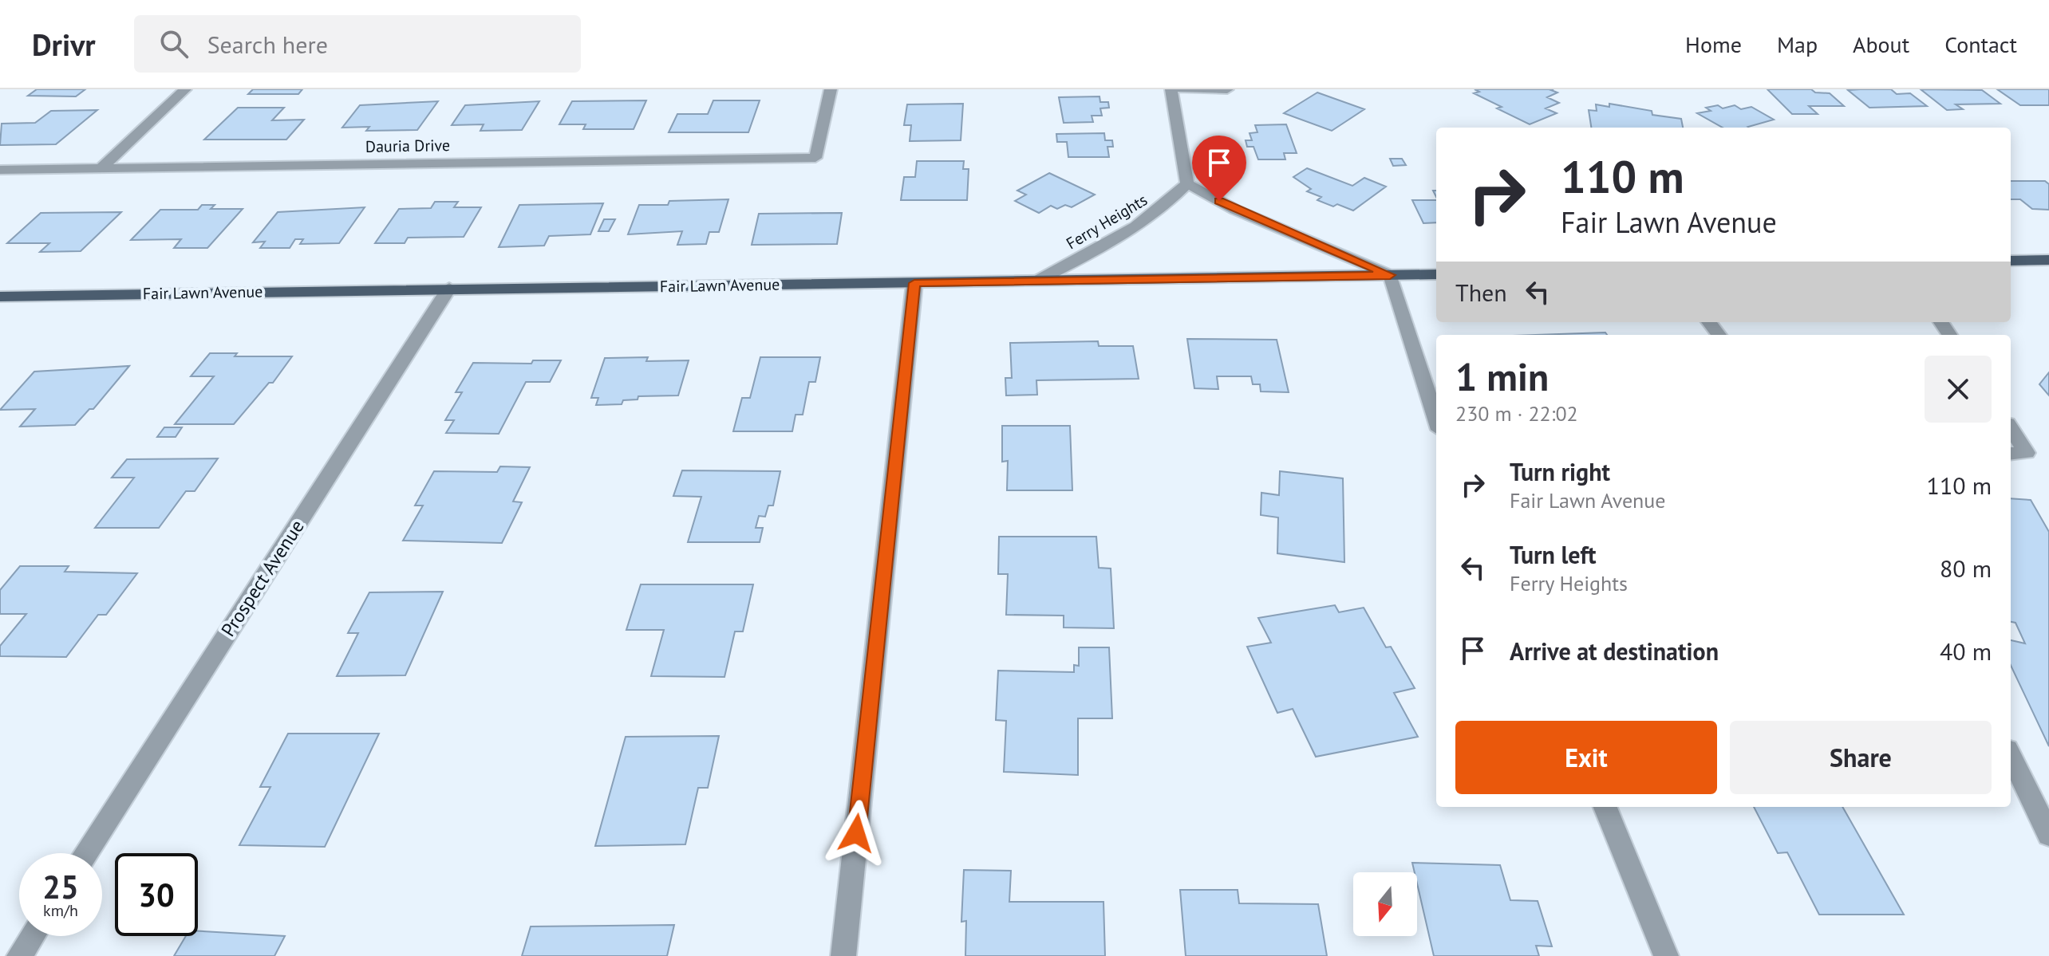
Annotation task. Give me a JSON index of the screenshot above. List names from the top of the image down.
{
  "streets": {
    "main road": ["Fair Lawn Avenue"],
    "street": ["Dauria Drive", "Ferry Heights", "Prospect Avenue"]
  },
  "crossings": [
    ["Ferry Heights", "Fair Lawn Avenue"],
    ["Fair Lawn Avenue", "Prospect Avenue"]
  ],
  "north": "bottom",
  "page": {
    "header": "Drivr",
    "search": "Search here",
    "nav": [
      "Home",
      "Map",
      "About",
      "Contact"
    ],
    "turn": ["110 m", "Fair Lawn Avenue"],
    "then": "Then",
    "heading": ["1 min", "230 m · 22:02"],
    "list": [
      {
        "name": "Turn right",
        "note": "Fair Lawn Avenue",
        "value": "110 m"
      },
      {
        "name": "Turn left",
        "note": "Ferry Heights",
        "value": "80 m"
      },
      {
        "name": "Arrive at destination",
        "value": "40 m"
      }
    ],
    "buttons": ["Exit", "Share"],
    "speed": "25 km/h",
    "limit": "30"
  }
}
